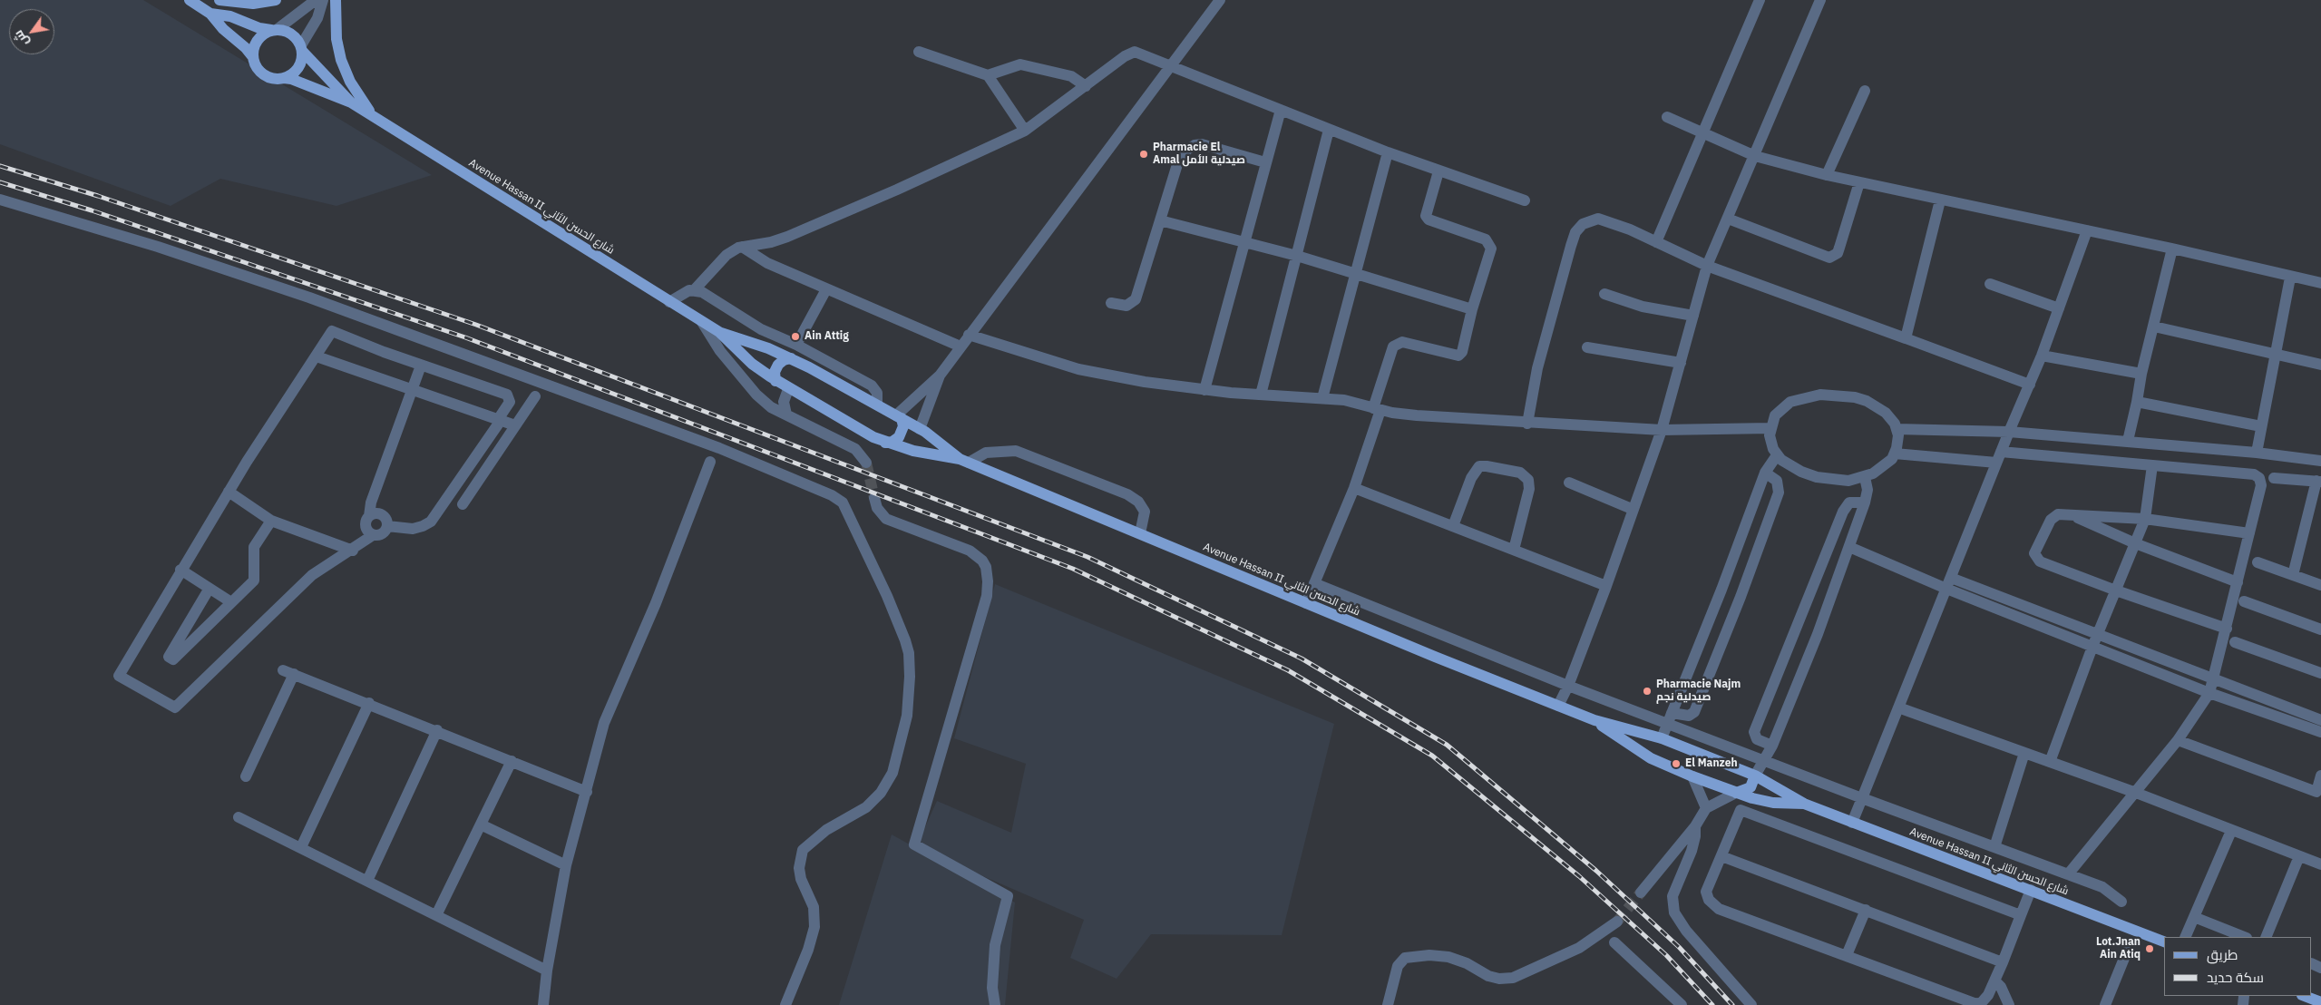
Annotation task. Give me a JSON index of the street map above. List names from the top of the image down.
{
  "streets": {
    "main road": ["Avenue Hassan II شارع الحسن الثاني"]
  },
  "places": [
    "Pharmacie El Amal صيدلية الأمل",
    "Ain Attig",
    "Pharmacie Najm صيدلية نجم",
    "El Manzeh",
    "Lot.Jnan Ain Atiq"
  ],
  "legend": ["طريق", "سكة حديد"],
  "north": "bottom left"
}
